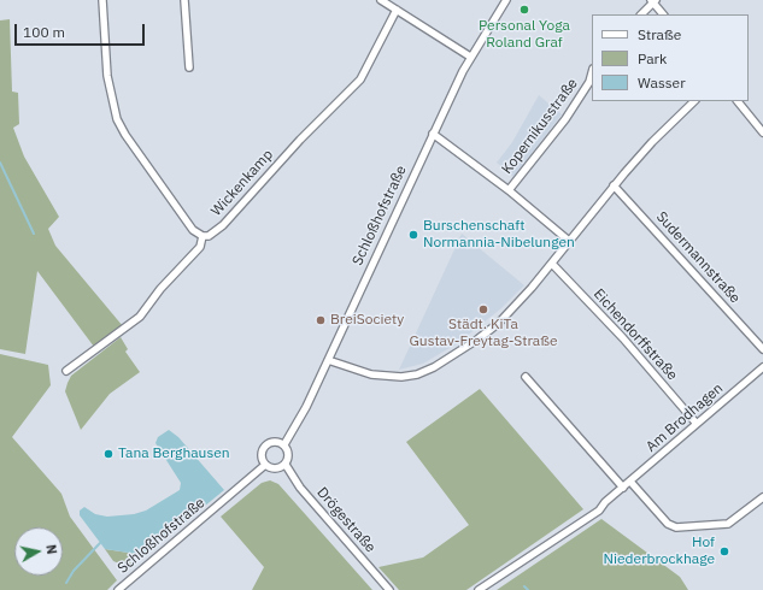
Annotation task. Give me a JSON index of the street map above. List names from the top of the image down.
{
  "streets": {
    "street": [
      "Kopernikusstraße",
      "Wickenkamp",
      "Schloßhofstraße",
      "Sudermannstraße",
      "Eichendorffstraße",
      "Am Brodhagen",
      "Drögestraße"
    ]
  },
  "crossings": [
    ["Kopernikusstraße", "Schloßhofstraße"],
    ["Schloßhofstraße", "Drögestraße"],
    ["Eichendorffstraße", "Am Brodhagen"]
  ],
  "places": [
    "Personal Yoga Roland Graf",
    "Burschenschaft Normannia-Nibelungen",
    "Städt. KiTa Gustav-Freytag-Straße",
    "BreiSociety",
    "Tana Berghausen",
    "Hof Niederbrockhage"
  ],
  "legend": ["Straße", "Park", "Wasser"],
  "scale_bar": "100 m",
  "north": "right"
}
